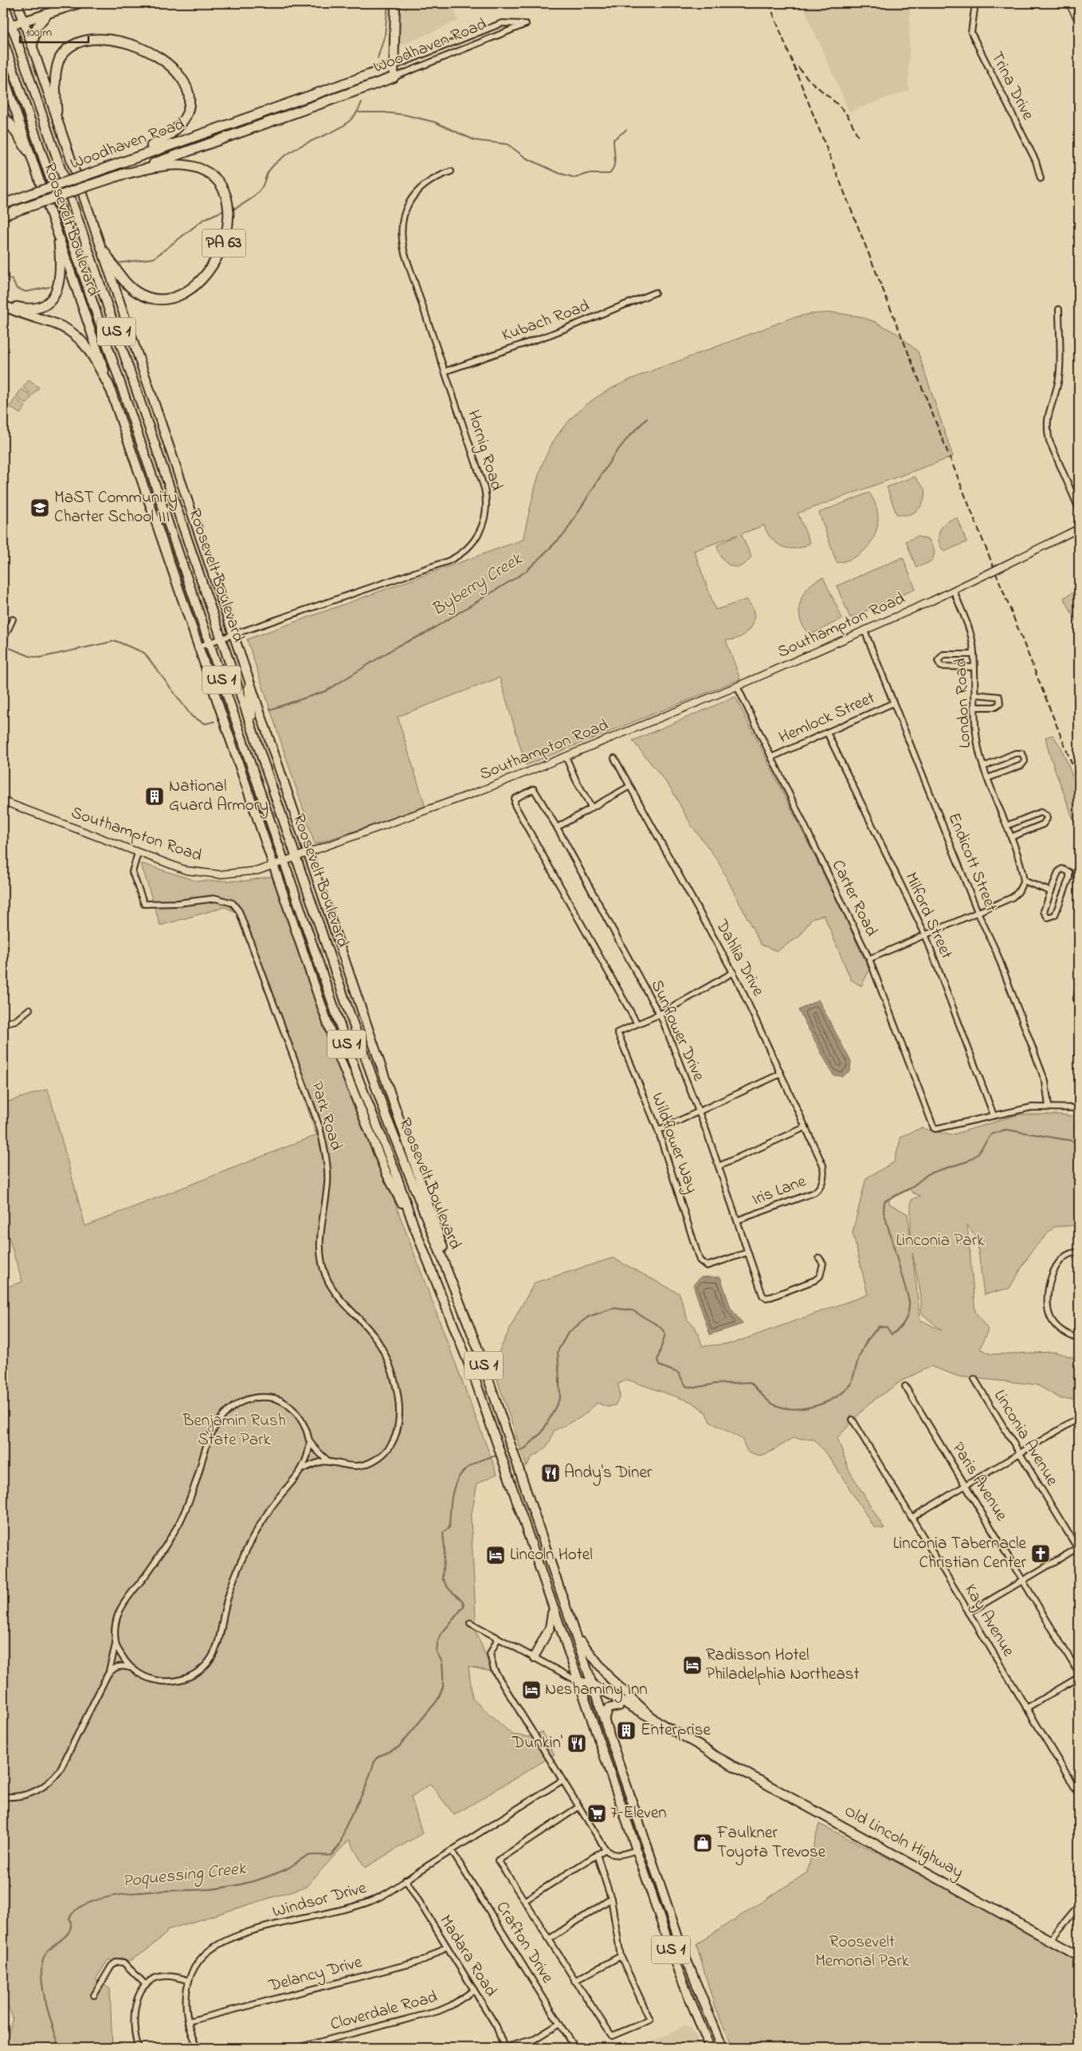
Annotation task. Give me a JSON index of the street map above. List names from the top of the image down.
{
  "streets": {
    "highway": ["Woodhaven Road", "PA 63"],
    "main road": ["Roosevelt Boulevard", "US 1", "Old Lincoln Highway"],
    "street": [
      "Trina Drive",
      "Kubach Road",
      "Hornig Road",
      "Southampton Road",
      "London Road",
      "Hemlock Street",
      "Endicott Street",
      "Carter Road",
      "Milford Street",
      "Dahlia Drive",
      "Sunflower Drive",
      "Park Road",
      "Wildflower Way",
      "Iris Lane",
      "Linconia Avenue",
      "Paris Avenue",
      "Kay Avenue",
      "Windsor Drive",
      "Crafton Drive",
      "Madara Road",
      "Delancy Drive",
      "Cloverdale Road"
    ]
  },
  "crossings": [
    ["Woodhaven Road", "PA 63"],
    ["Roosevelt Boulevard", "PA 63"],
    ["Roosevelt Boulevard", "US 1"],
    ["Roosevelt Boulevard", "Hornig Road"],
    ["Roosevelt Boulevard", "Southampton Road"],
    ["Kubach Road", "Hornig Road"],
    ["US 1", "Old Lincoln Highway"],
    ["Southampton Road", "London Road"],
    ["Southampton Road", "Endicott Street"],
    ["Southampton Road", "Carter Road"],
    ["Southampton Road", "Park Road"],
    ["Hemlock Street", "Endicott Street"],
    ["Hemlock Street", "Carter Road"],
    ["Hemlock Street", "Milford Street"],
    ["Carter Road", "Milford Street"],
    ["Dahlia Drive", "Iris Lane"],
    ["Sunflower Drive", "Wildflower Way"],
    ["Sunflower Drive", "Iris Lane"],
    ["Windsor Drive", "Crafton Drive"],
    ["Windsor Drive", "Madara Road"],
    ["Windsor Drive", "Delancy Drive"],
    ["Madara Road", "Delancy Drive"],
    ["Madara Road", "Cloverdale Road"]
  ],
  "water": ["Byberry Creek", "Poquessing Creek"],
  "parks": ["Linconia Park", "Benjamin Rush State Park", "Roosevelt Memorial Park"],
  "places": {
    "school or university": ["MaST Community Charter School III"],
    "building": ["National Guard Armory", "Enterprise"],
    "restaurant": ["Andy's Diner", "Dunkin'"],
    "church": ["Linconia Tabernacle Christian Center"],
    "hotel": ["Lincoln Hotel", "Radisson Hotel Philadelphia Northeast", "Neshaminy Inn"],
    "supermarket": ["7-Eleven"],
    "shop": ["Faulkner Toyota Trevose"]
  },
  "scale_bar": "100 m"
}
